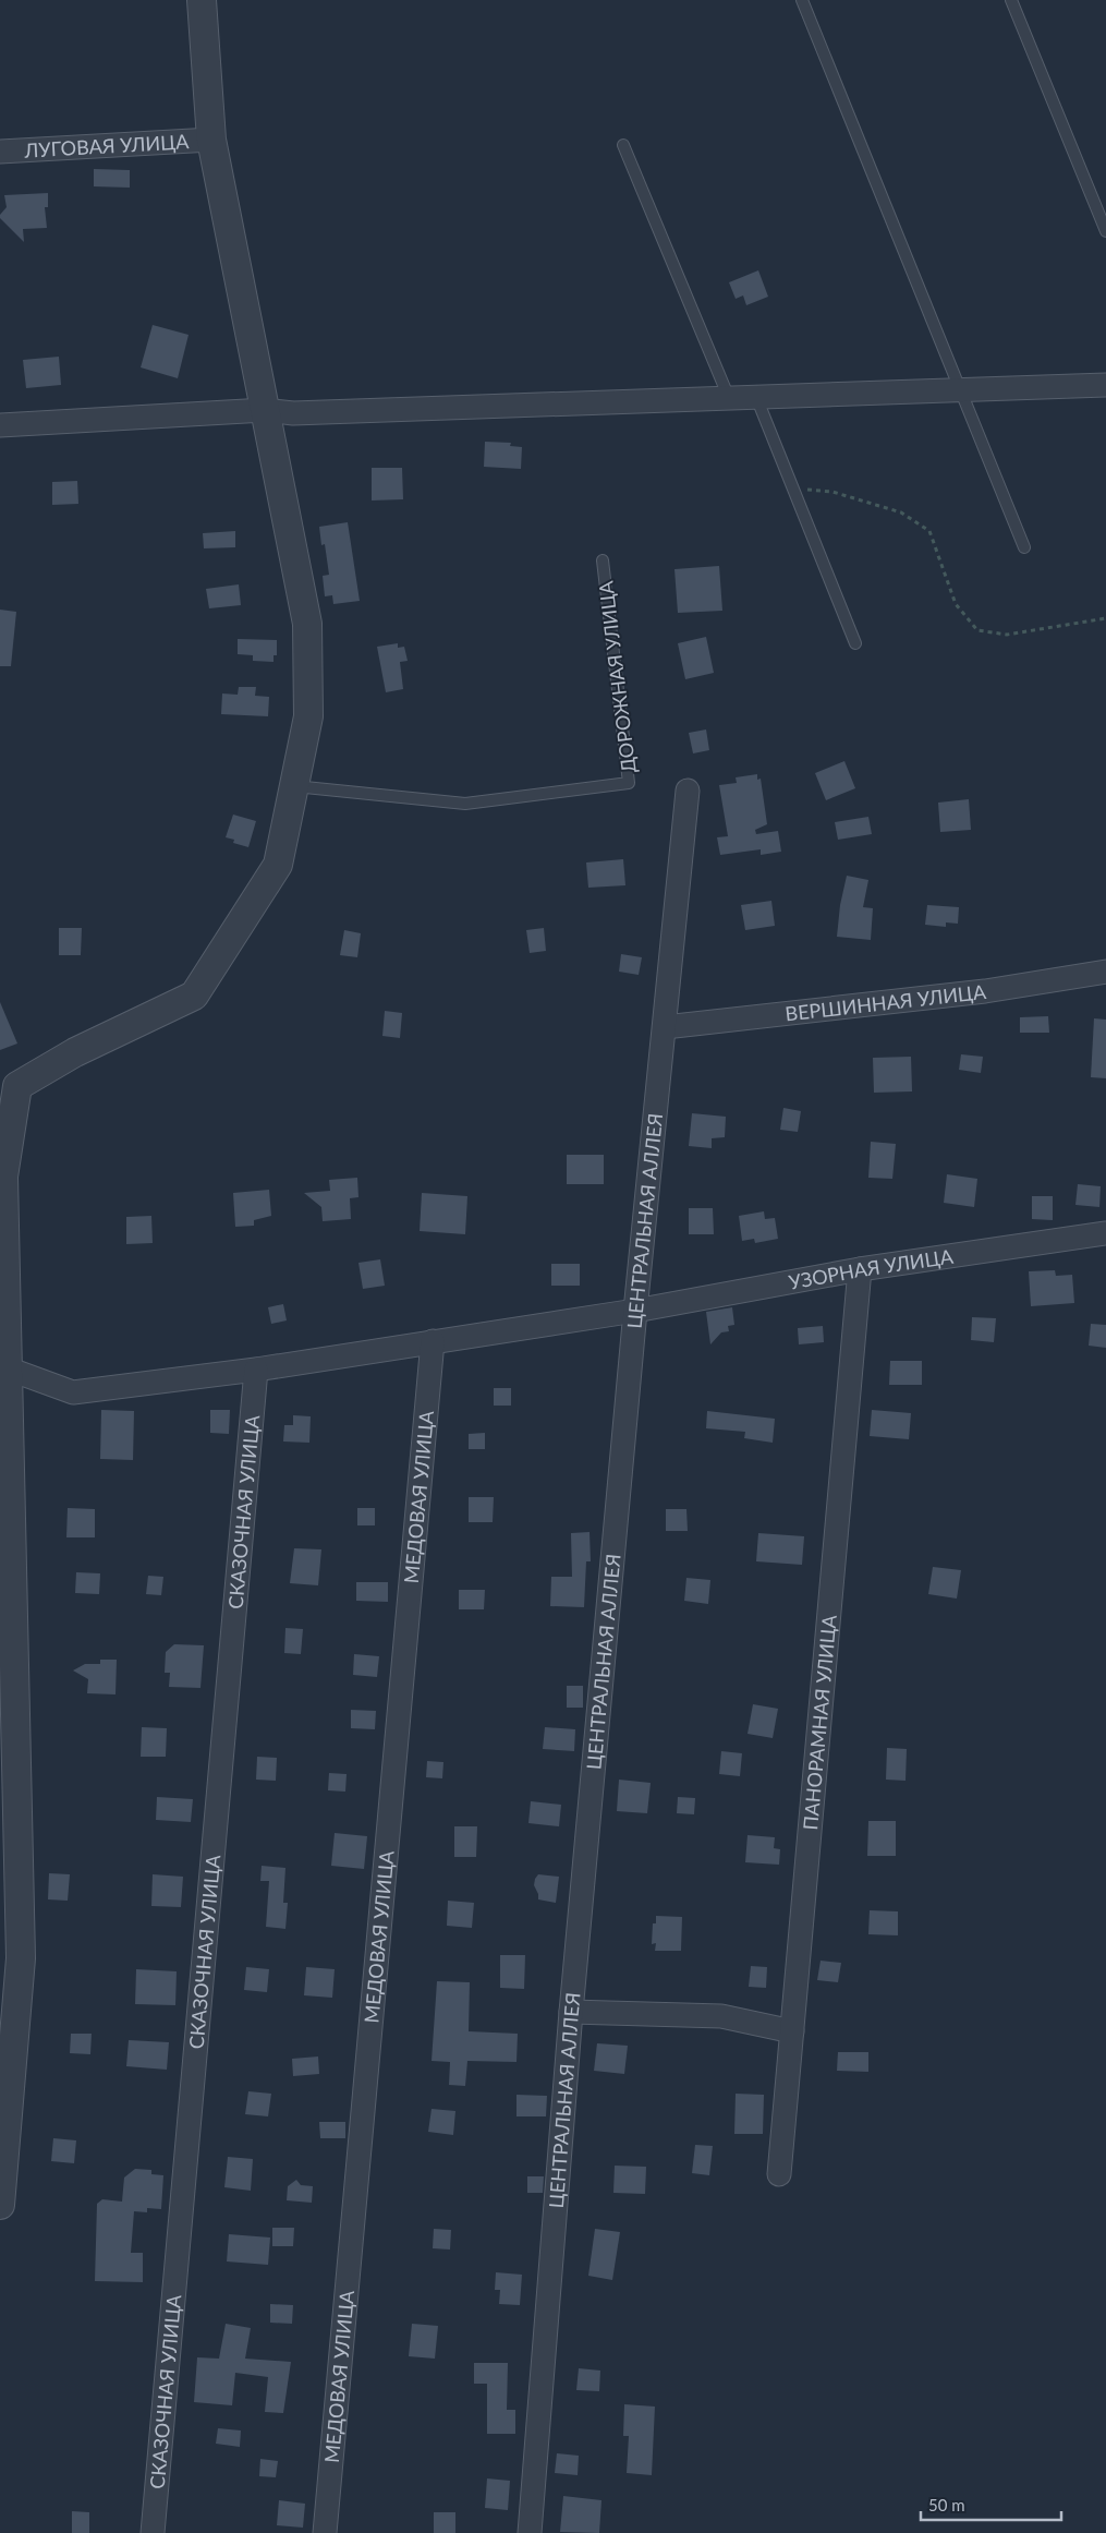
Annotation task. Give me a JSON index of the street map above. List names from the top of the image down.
{
  "streets": {
    "street": [
      "ЛУГОВАЯ УЛИЦА",
      "ВЕРШИННАЯ УЛИЦА",
      "ЦЕНТРАЛЬНАЯ АЛЛЕЯ",
      "УЗОРНАЯ УЛИЦА",
      "МЕДОВАЯ УЛИЦА",
      "СКАЗОЧНАЯ УЛИЦА",
      "ПАНОРАМНАЯ УЛИЦА"
    ],
    "lane": ["ДОРОЖНАЯ УЛИЦА"]
  },
  "crossings": [
    ["ВЕРШИННАЯ УЛИЦА", "ЦЕНТРАЛЬНАЯ АЛЛЕЯ"],
    ["ЦЕНТРАЛЬНАЯ АЛЛЕЯ", "УЗОРНАЯ УЛИЦА"],
    ["УЗОРНАЯ УЛИЦА", "МЕДОВАЯ УЛИЦА"],
    ["УЗОРНАЯ УЛИЦА", "СКАЗОЧНАЯ УЛИЦА"],
    ["УЗОРНАЯ УЛИЦА", "ПАНОРАМНАЯ УЛИЦА"]
  ],
  "scale_bar": "50 m"
}
